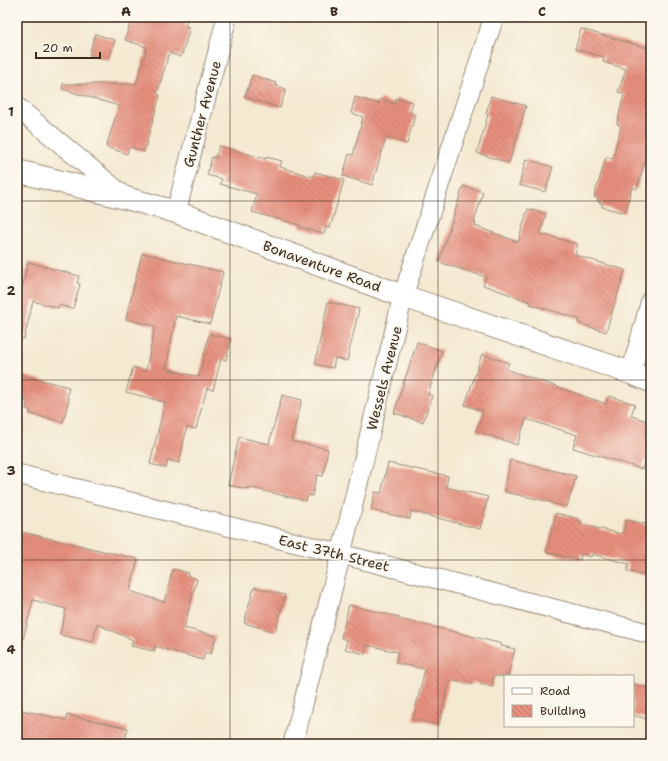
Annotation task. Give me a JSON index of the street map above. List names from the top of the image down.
{
  "streets": {
    "street": [
      "Gunther Avenue",
      "Bonaventure Road",
      "Wessels Avenue",
      "East 37th Street"
    ]
  },
  "crossings": [
    ["Gunther Avenue", "Bonaventure Road"],
    ["Bonaventure Road", "Wessels Avenue"],
    ["Wessels Avenue", "East 37th Street"]
  ],
  "legend": ["Road", "Building"],
  "scale_bar": "20 m",
  "grid": {
    "columns": ["A", "B", "C"],
    "rows": [
      "1",
      "2",
      "3",
      "4"
    ]
  }
}
